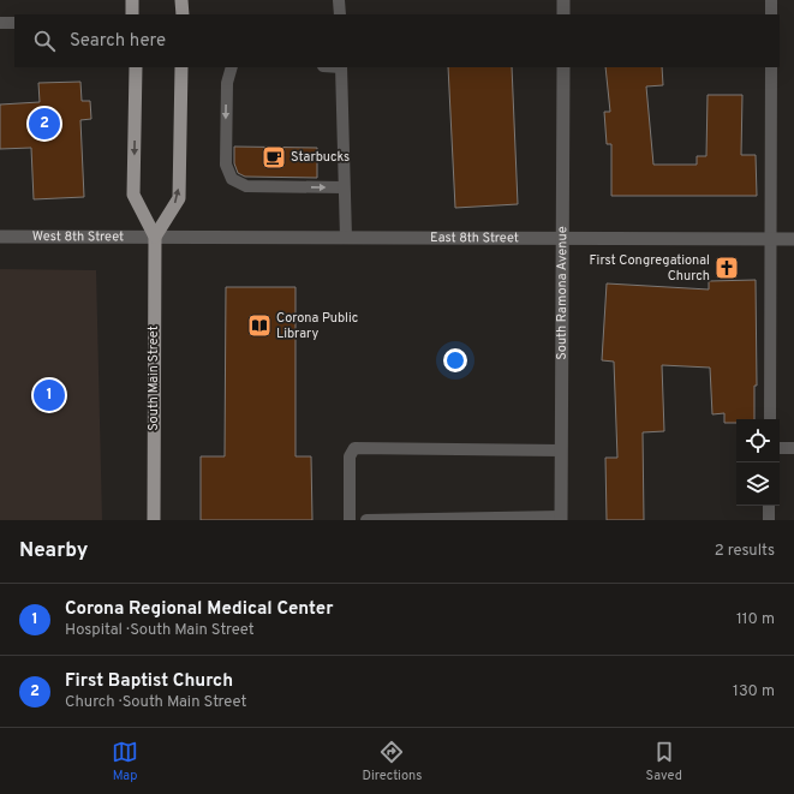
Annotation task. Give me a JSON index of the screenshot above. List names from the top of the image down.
{
  "streets": {
    "main road": ["South Main Street"],
    "street": ["West 8th Street", "East 8th Street", "South Ramona Avenue"]
  },
  "crossings": [
    ["West 8th Street", "East 8th Street"],
    ["West 8th Street", "South Main Street"],
    ["East 8th Street", "South Ramona Avenue"],
    ["East 8th Street", "South Main Street"]
  ],
  "places": {
    "cafe": ["Starbucks"],
    "church": ["First Congregational Church"],
    "library": ["Corona Public Library"]
  },
  "page": {
    "search": "Search here",
    "pins": ["2", "1"],
    "heading": ["Nearby", "2 results"],
    "list": [
      {
        "mark": "1",
        "name": "Corona Regional Medical Center",
        "note": "Hospital · South Main Street",
        "value": "110 m"
      },
      {
        "mark": "2",
        "name": "First Baptist Church",
        "note": "Church · South Main Street",
        "value": "130 m"
      }
    ],
    "nav": ["Map", "Directions", "Saved"]
  }
}
